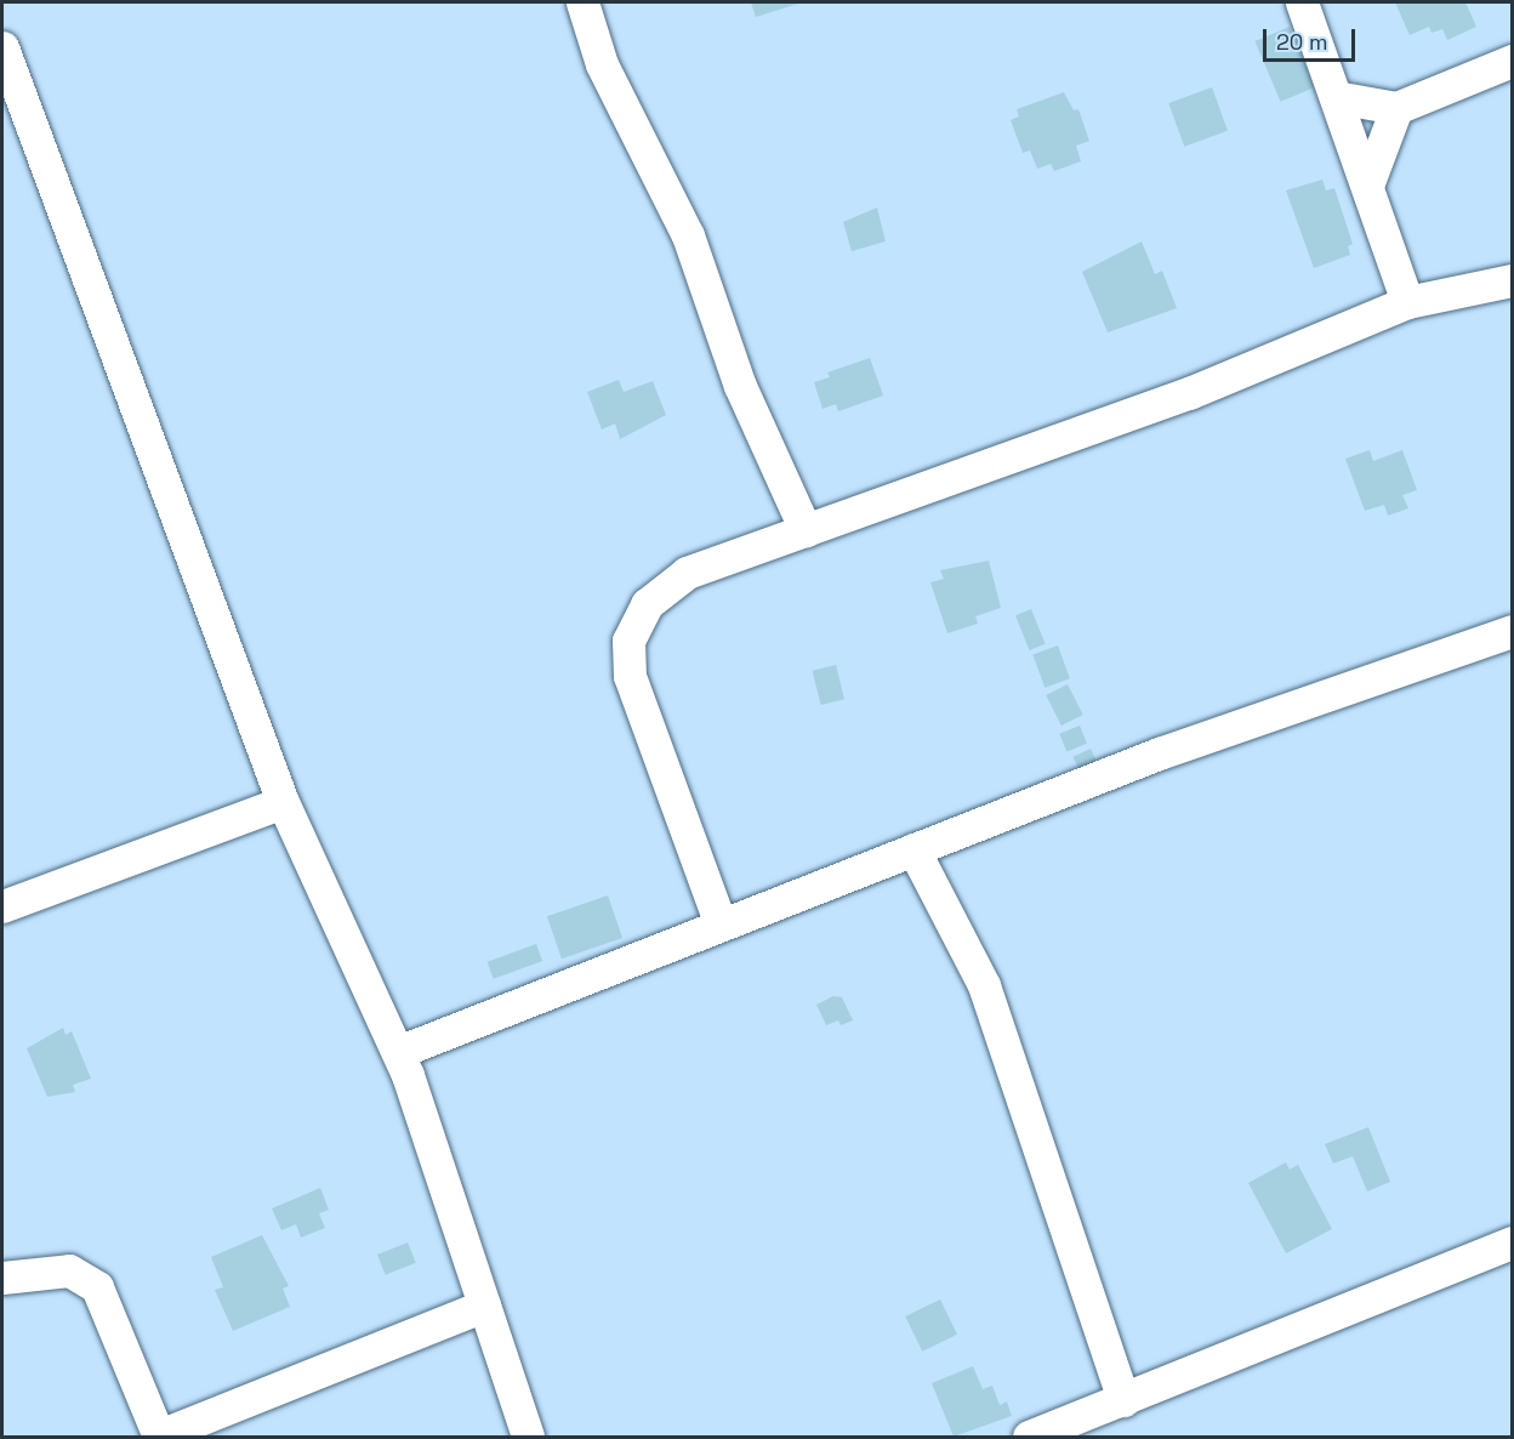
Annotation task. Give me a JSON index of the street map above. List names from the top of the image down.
{
  "scale_bar": "20 m"
}
